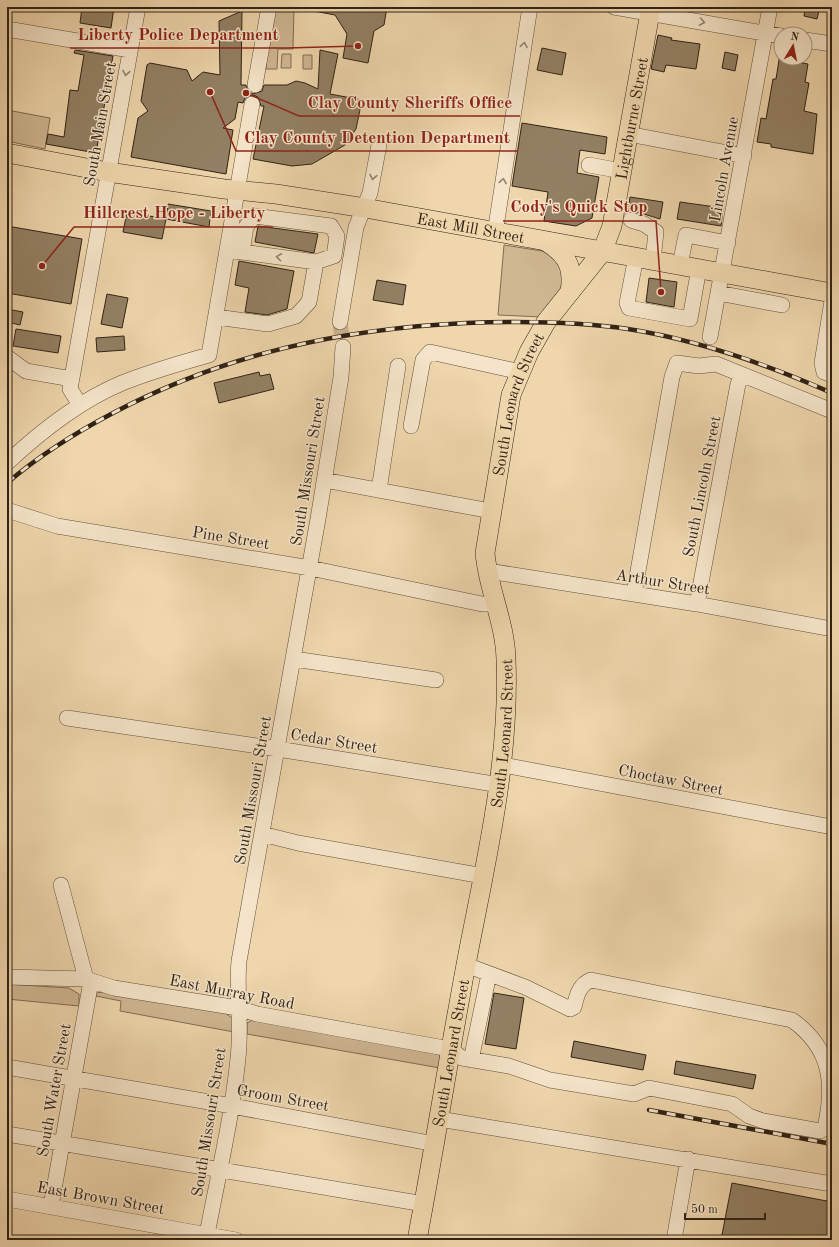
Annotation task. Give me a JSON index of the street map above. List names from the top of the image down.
{
  "streets": {
    "main road": ["Lightburne Street", "East Mill Street", "South Leonard Street"],
    "street": [
      "South Main Street",
      "Lincoln Avenue",
      "South Missouri Street",
      "South Lincoln Street",
      "Pine Street",
      "Arthur Street",
      "Cedar Street",
      "Choctaw Street",
      "East Murray Road",
      "South Water Street",
      "Groom Street",
      "East Brown Street"
    ]
  },
  "crossings": [
    ["Lightburne Street", "East Mill Street"],
    ["Lightburne Street", "South Leonard Street"],
    ["South Main Street", "East Mill Street"],
    ["Lincoln Avenue", "East Mill Street"],
    ["East Mill Street", "South Leonard Street"],
    ["South Leonard Street", "Pine Street"],
    ["South Leonard Street", "Arthur Street"],
    ["South Leonard Street", "Cedar Street"],
    ["South Leonard Street", "Choctaw Street"],
    ["South Leonard Street", "East Murray Road"],
    ["South Leonard Street", "Groom Street"],
    ["South Missouri Street", "Pine Street"],
    ["South Missouri Street", "Cedar Street"],
    ["South Missouri Street", "East Murray Road"],
    ["South Missouri Street", "Groom Street"],
    ["South Missouri Street", "East Brown Street"],
    ["South Lincoln Street", "Arthur Street"],
    ["East Murray Road", "South Water Street"],
    ["South Water Street", "Groom Street"],
    ["South Water Street", "East Brown Street"]
  ],
  "places": [
    "Liberty Police Department",
    "Clay County Detention Department",
    "Clay County Sheriffs Office",
    "Hillcrest Hope - Liberty",
    "Cody's Quick Stop"
  ],
  "scale_bar": "50 m",
  "north": "top"
}
